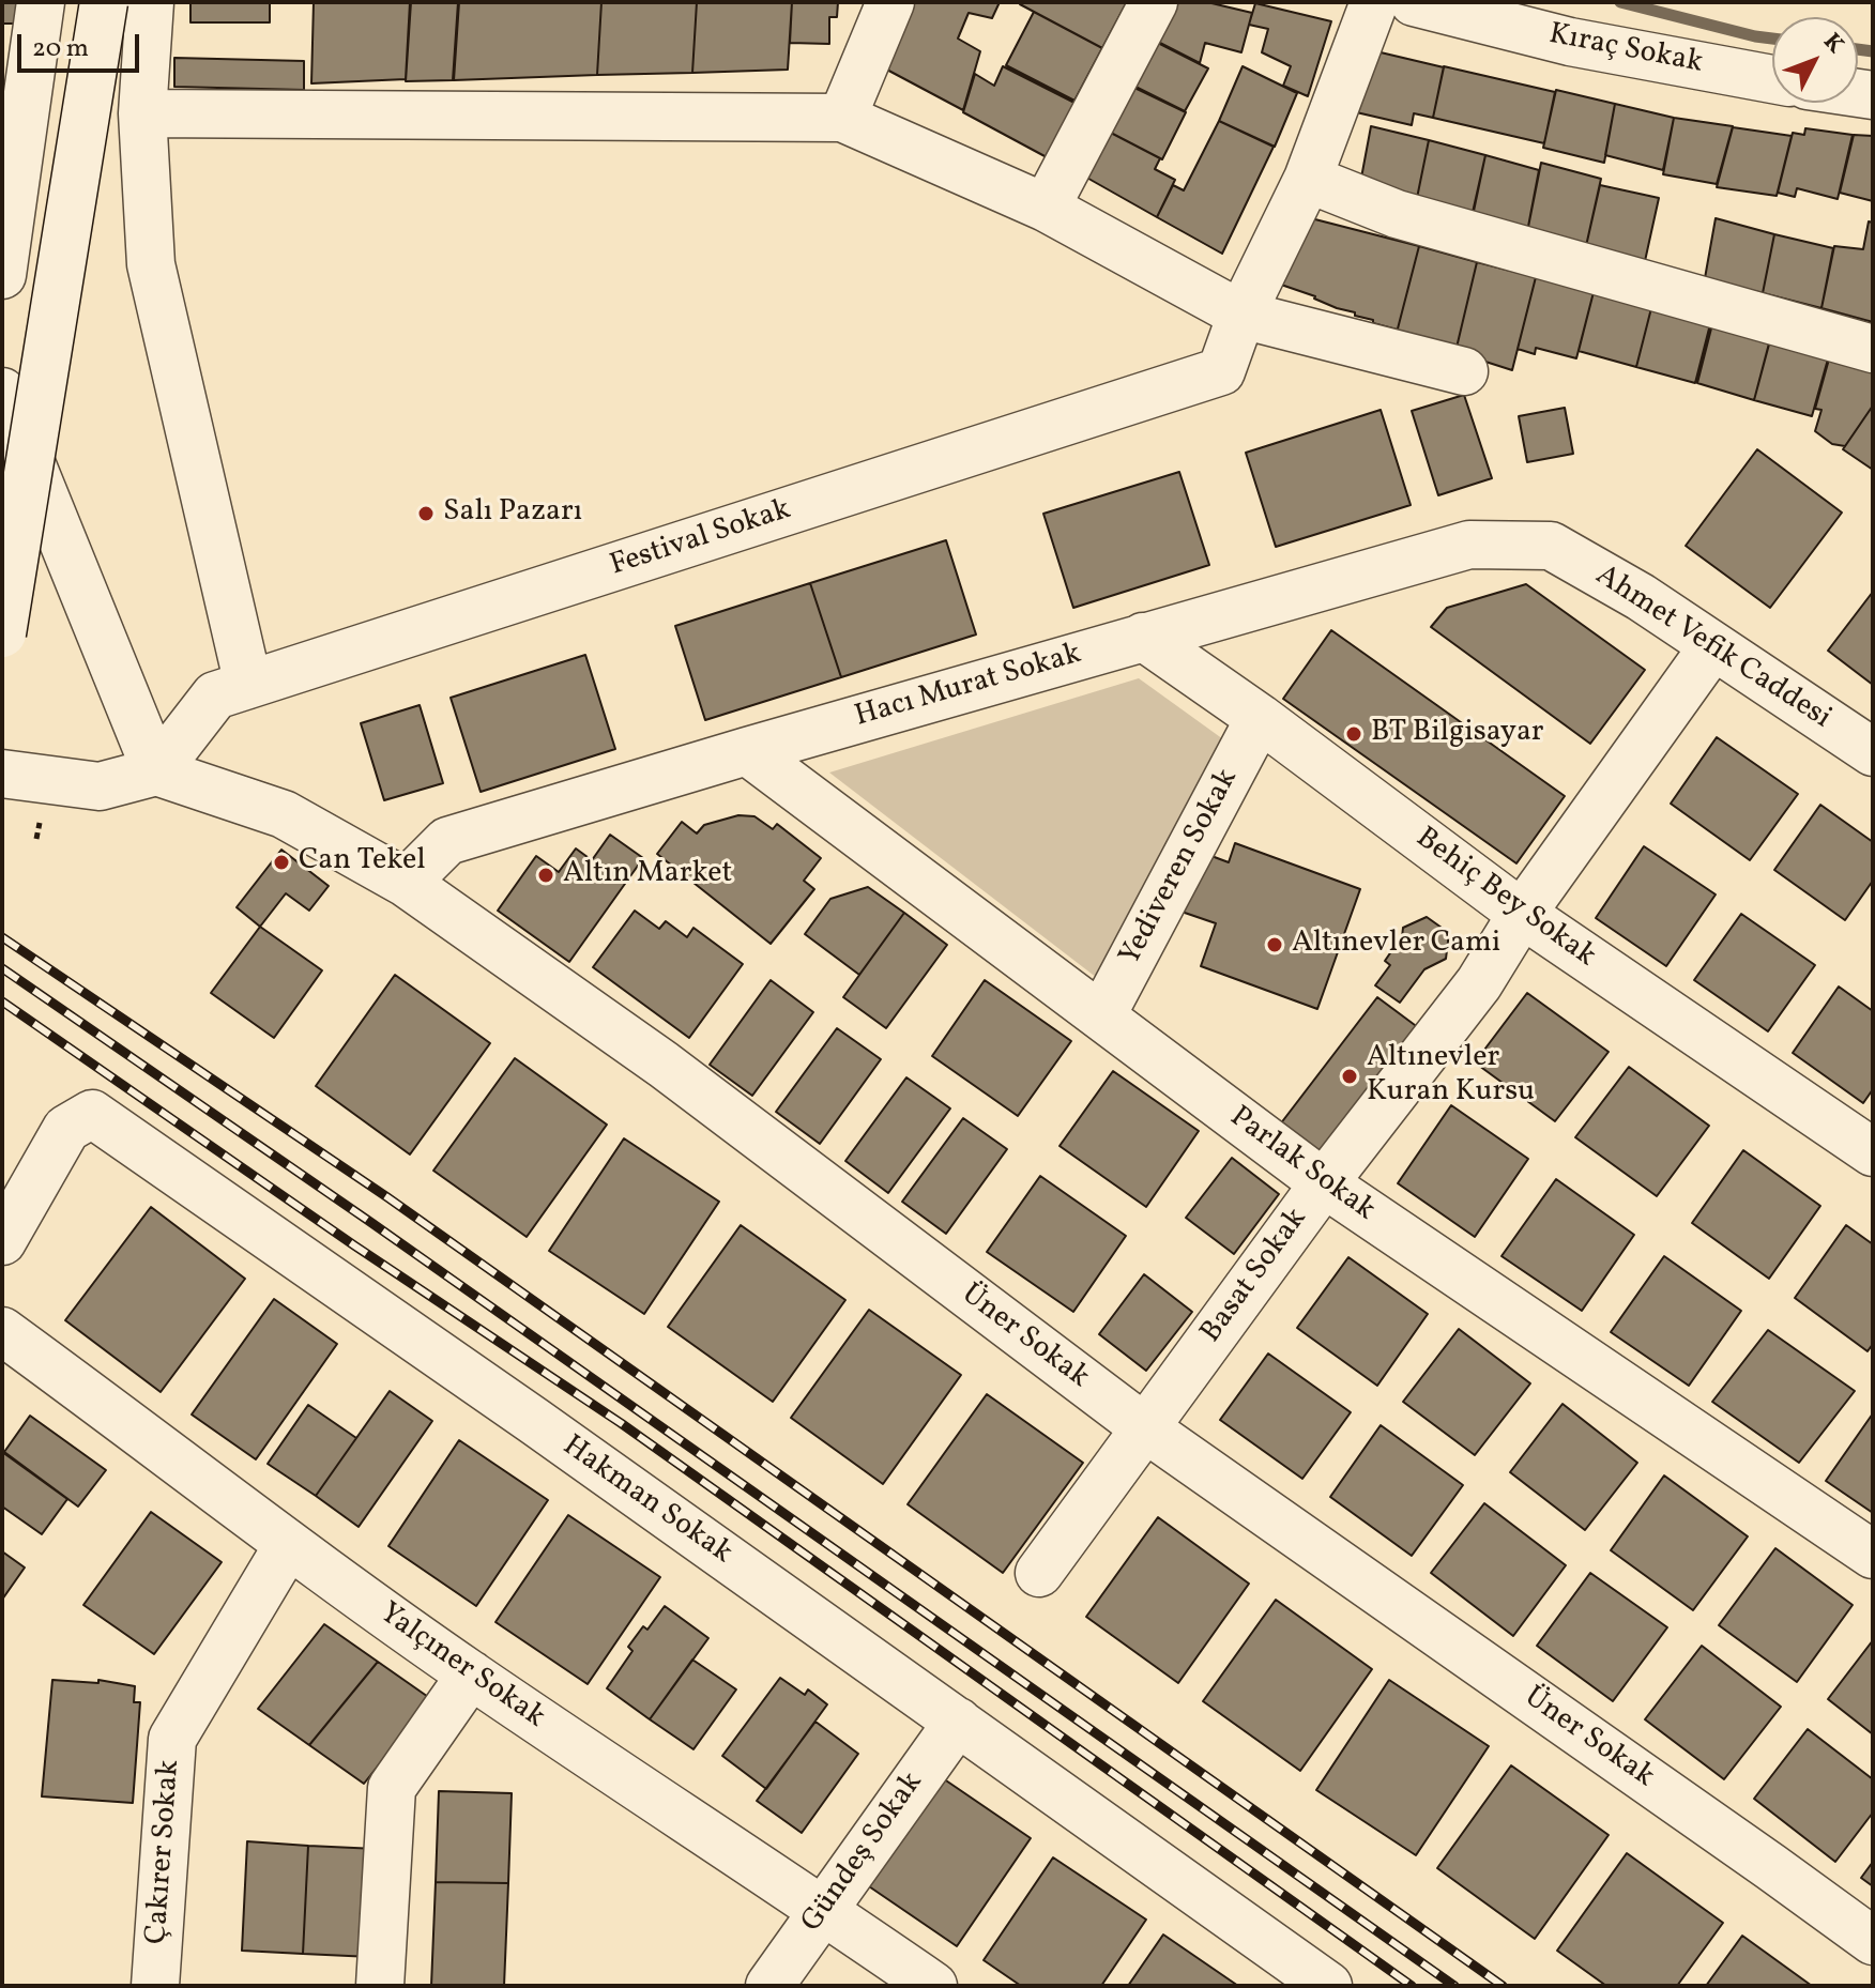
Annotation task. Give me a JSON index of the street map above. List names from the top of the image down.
{
  "streets": {
    "street": [
      "Kıraç Sokak",
      "Festival Sokak",
      "Ahmet Vefik Caddesi",
      "Hacı Murat Sokak",
      "Yediveren Sokak",
      "Behiç Bey Sokak",
      "Parlak Sokak",
      "Basat Sokak",
      "Üner Sokak",
      "Hakman Sokak",
      "Yalçıner Sokak",
      "Çakırer Sokak",
      "Gündeş Sokak"
    ]
  },
  "crossings": [
    ["Festival Sokak", "Üner Sokak"],
    ["Ahmet Vefik Caddesi", "Hacı Murat Sokak"],
    ["Ahmet Vefik Caddesi", "Basat Sokak"],
    ["Hacı Murat Sokak", "Behiç Bey Sokak"],
    ["Hacı Murat Sokak", "Parlak Sokak"],
    ["Hacı Murat Sokak", "Üner Sokak"],
    ["Yediveren Sokak", "Behiç Bey Sokak"],
    ["Yediveren Sokak", "Parlak Sokak"],
    ["Behiç Bey Sokak", "Basat Sokak"],
    ["Parlak Sokak", "Basat Sokak"],
    ["Basat Sokak", "Üner Sokak"],
    ["Hakman Sokak", "Gündeş Sokak"],
    ["Yalçıner Sokak", "Çakırer Sokak"],
    ["Yalçıner Sokak", "Gündeş Sokak"]
  ],
  "places": [
    "Salı Pazarı",
    "BT Bilgisayar",
    "Can Tekel",
    "Altın Market",
    "Altınevler Cami",
    "Altınevler Kuran Kursu"
  ],
  "scale_bar": "20 m",
  "north": "top right"
}
